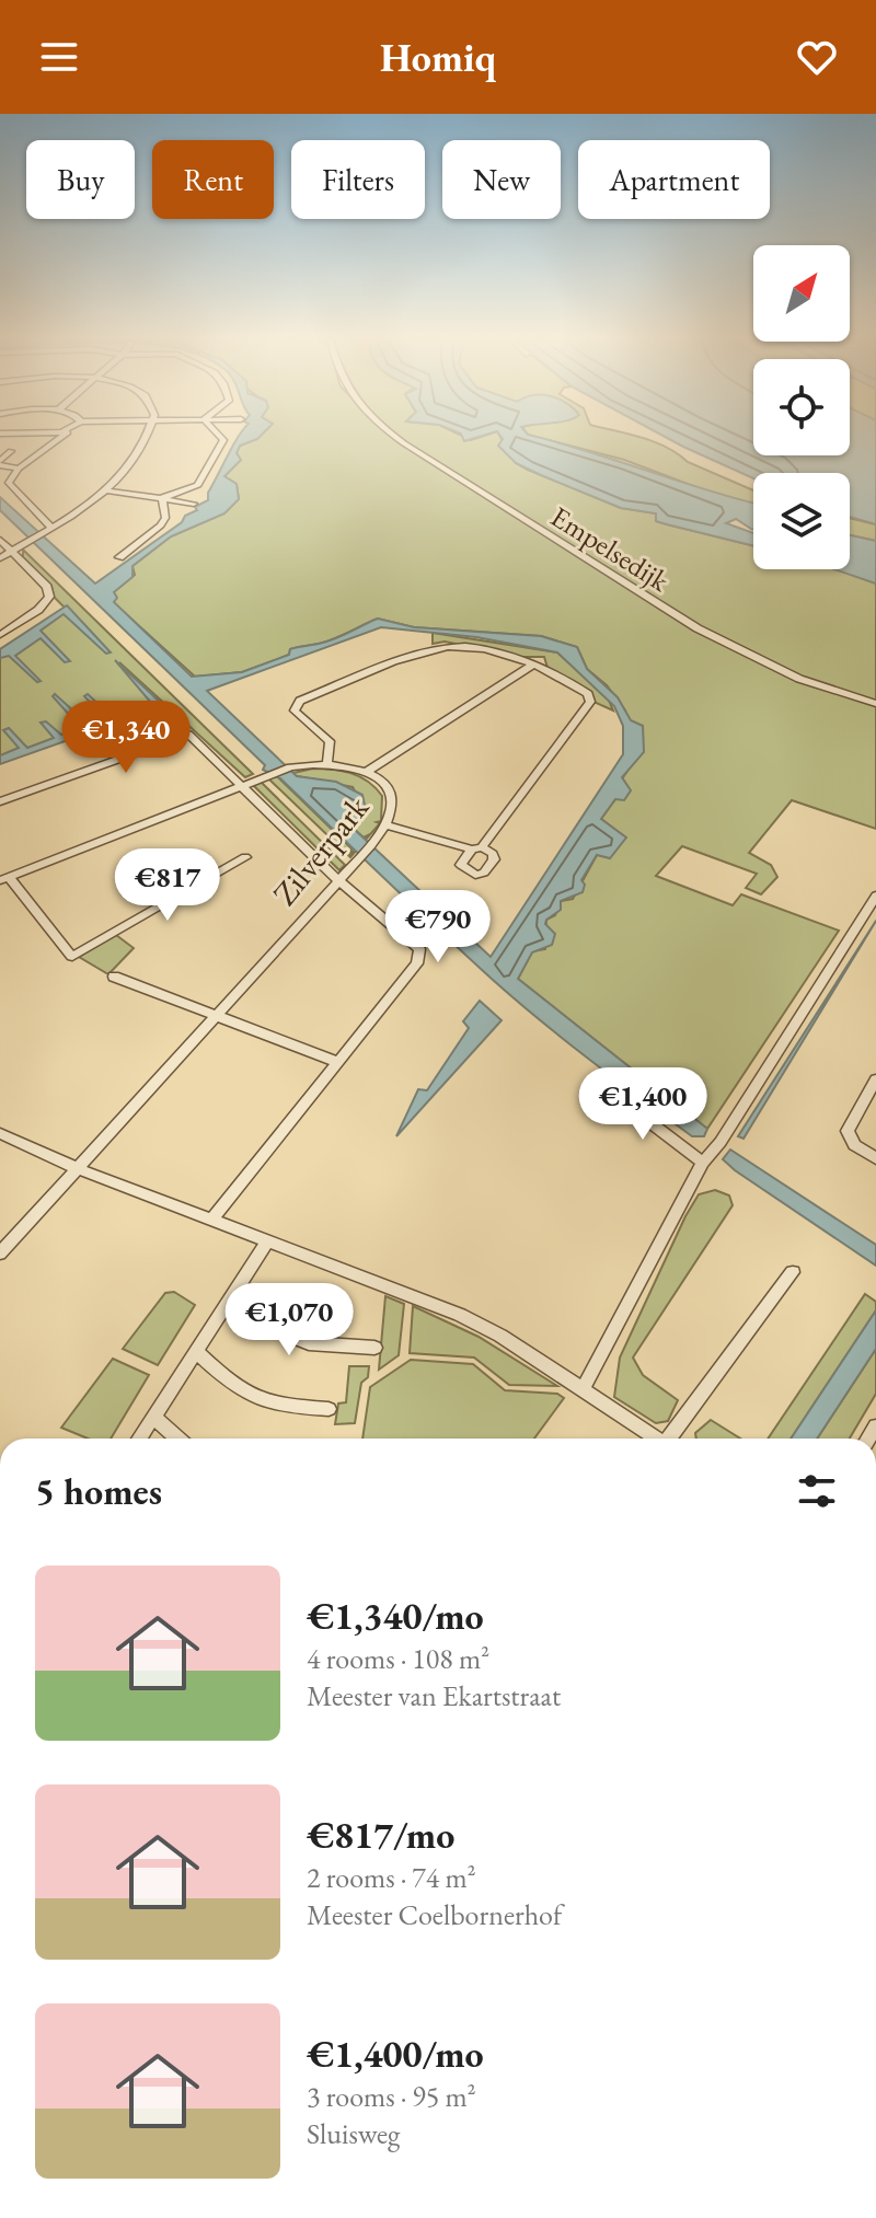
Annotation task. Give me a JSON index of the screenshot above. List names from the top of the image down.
{
  "streets": {
    "street": ["Empelsedijk", "Zilverpark"]
  },
  "north": "top right",
  "page": {
    "header": "Homiq",
    "chip": [
      "Buy",
      "Rent",
      "Filters",
      "New",
      "Apartment"
    ],
    "price": [
      "€1,340",
      "€817",
      "€790",
      "€1,400",
      "€1,070"
    ],
    "heading": "5 homes",
    "list": [
      {
        "name": "€1,340/mo",
        "note": "4 rooms · 108 m² · Meester van Ekartstraat"
      },
      {
        "name": "€817/mo",
        "note": "2 rooms · 74 m² · Meester Coelbornerhof"
      },
      {
        "name": "€1,400/mo",
        "note": "3 rooms · 95 m² · Sluisweg"
      }
    ]
  }
}
